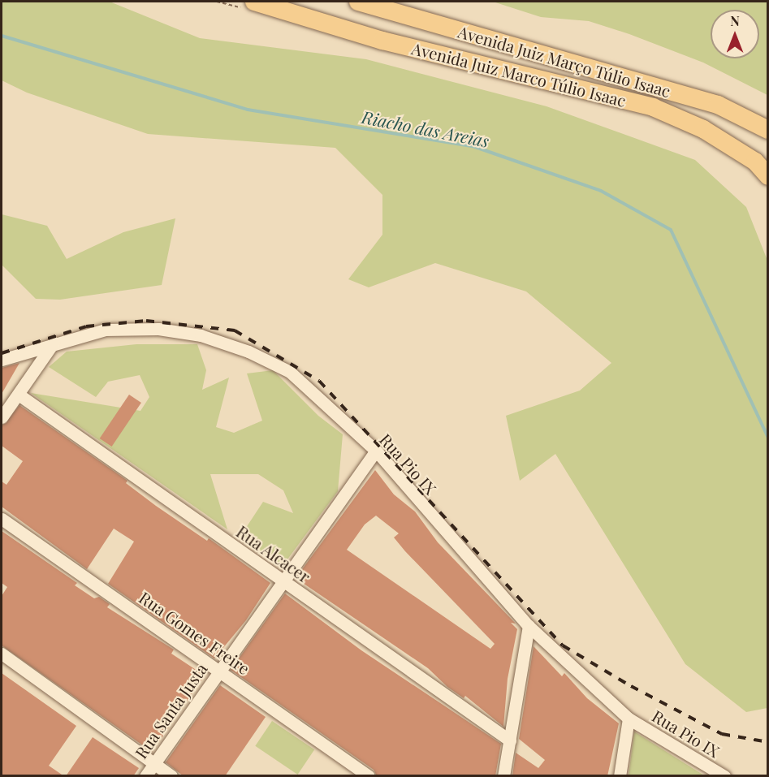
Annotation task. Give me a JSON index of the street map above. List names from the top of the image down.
{
  "streets": {
    "main road": ["Avenida Juiz Março Túlio Isaac", "Avenida Juiz Marco Túlio Isaac"],
    "street": [
      "Rua Pio IX",
      "Rua Alcacer",
      "Rua Gomes Freire",
      "Rua Santa Justa"
    ]
  },
  "crossings": [
    ["Rua Pio IX", "Rua Santa Justa"],
    ["Rua Alcacer", "Rua Santa Justa"],
    ["Rua Gomes Freire", "Rua Santa Justa"]
  ],
  "water": ["Riacho das Areias"],
  "north": "top"
}
